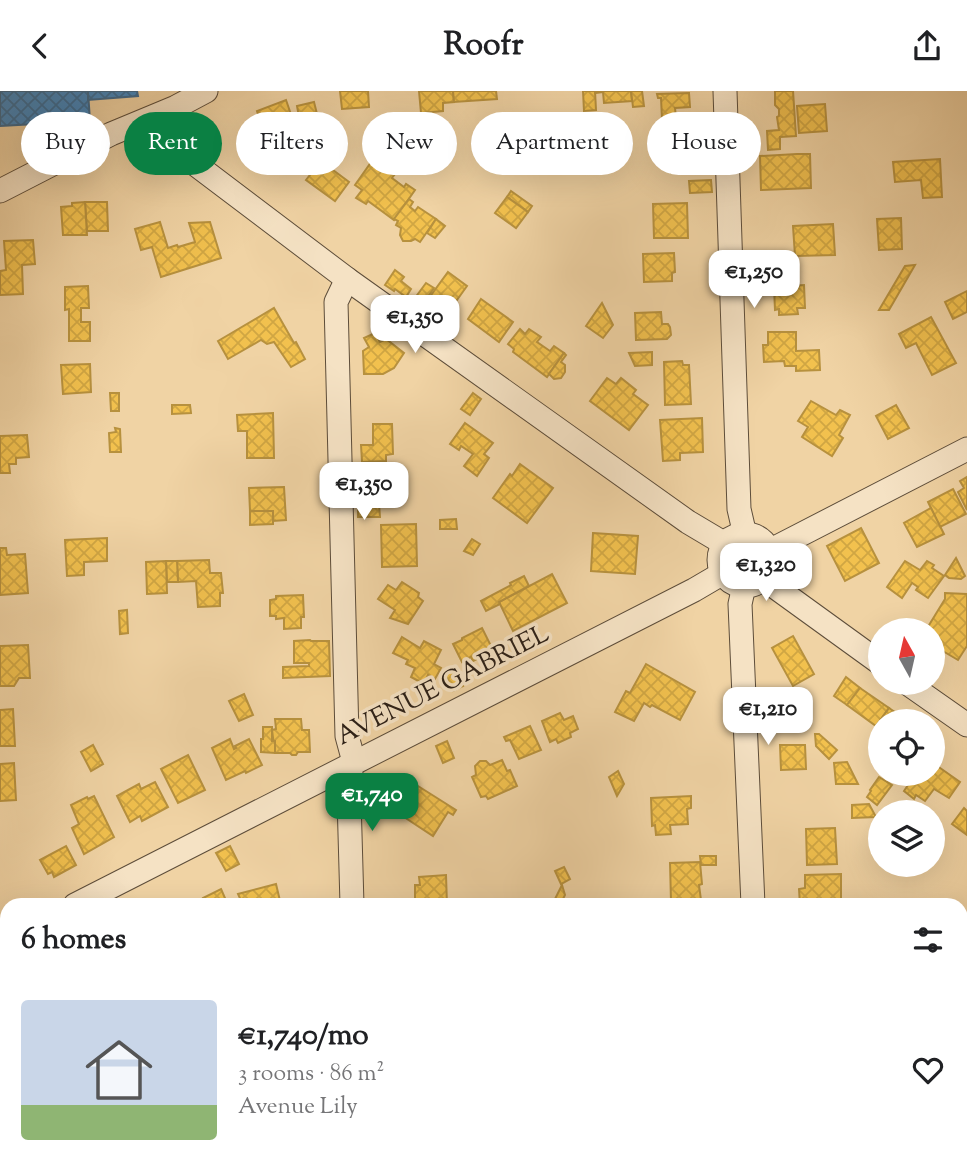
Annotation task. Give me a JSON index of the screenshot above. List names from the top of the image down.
{
  "streets": {
    "street": ["AVENUE GABRIEL"]
  },
  "north": "top",
  "page": {
    "header": "Roofr",
    "chip": [
      "Buy",
      "Rent",
      "Filters",
      "New",
      "Apartment",
      "House"
    ],
    "price": [
      "€1,250",
      "€1,350",
      "€1,350",
      "€1,320",
      "€1,210",
      "€1,740"
    ],
    "heading": "6 homes",
    "list": [
      {
        "name": "€1,740/mo",
        "note": "3 rooms · 86 m² · Avenue Lily"
      }
    ]
  }
}
